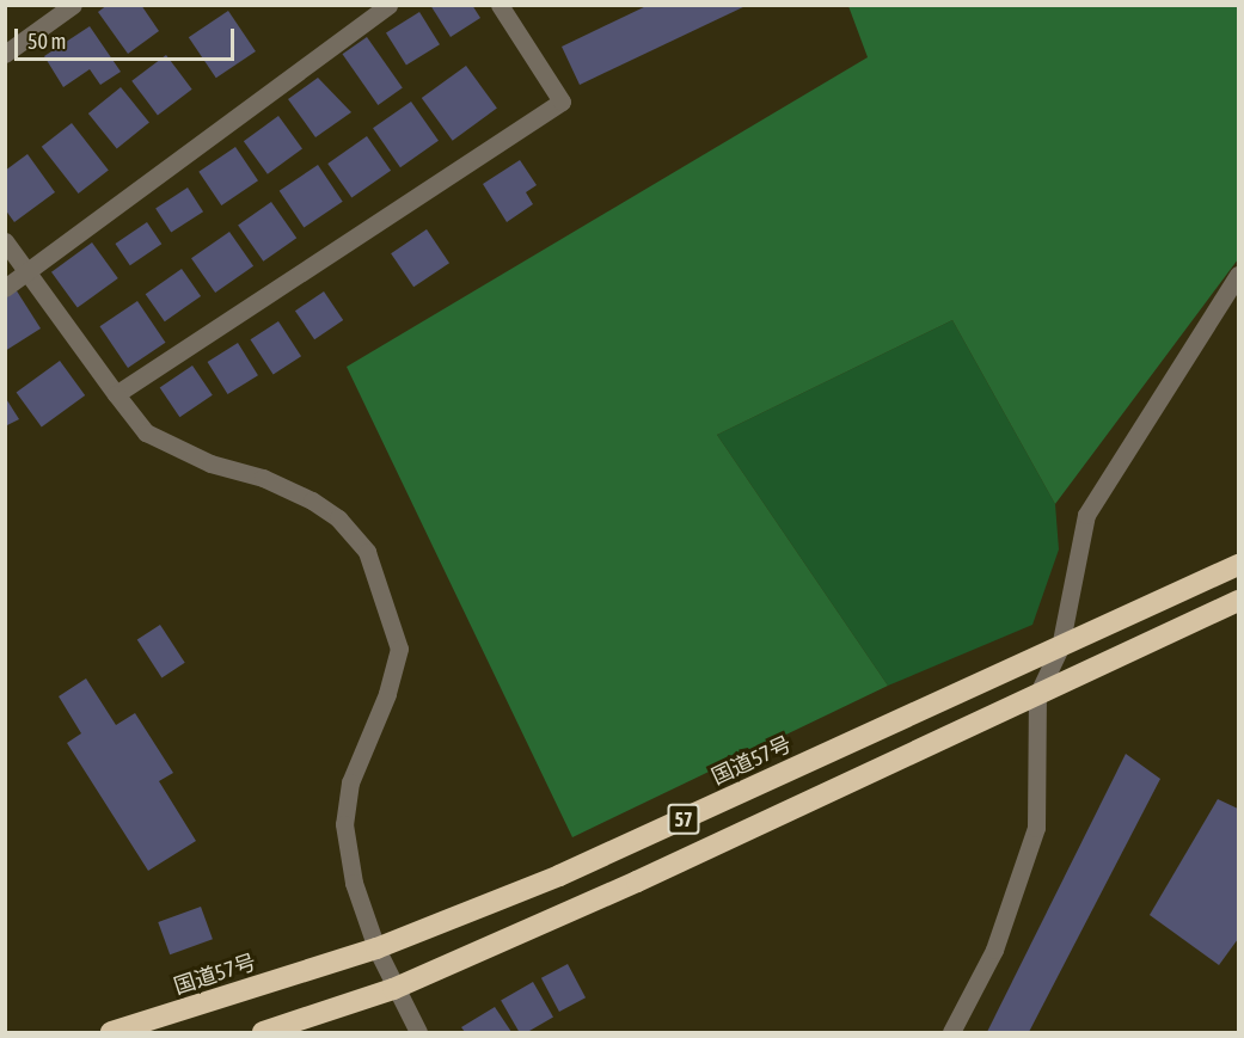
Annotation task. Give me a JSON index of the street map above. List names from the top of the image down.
{
  "streets": {
    "highway": ["国道57号", "57"]
  },
  "scale_bar": "50 m"
}
